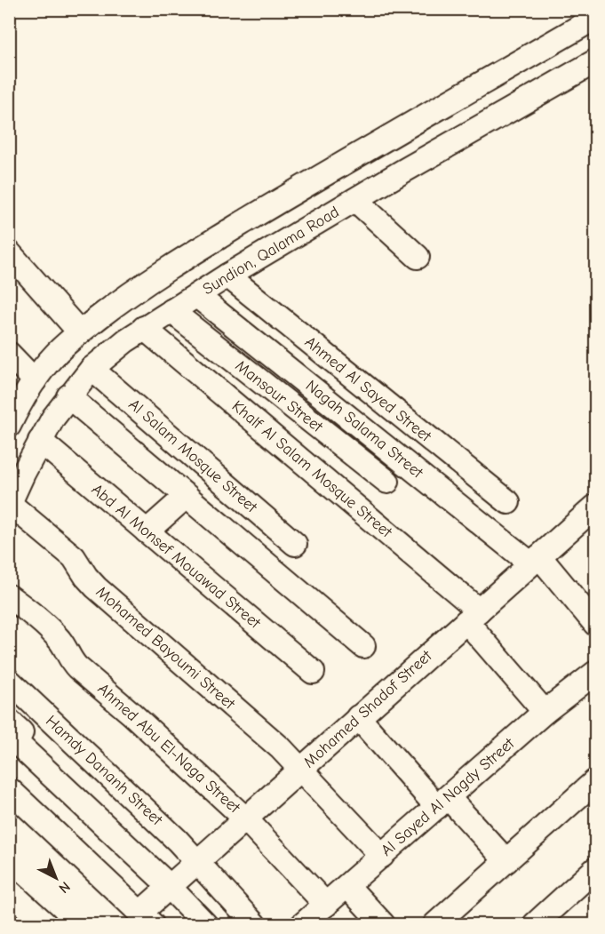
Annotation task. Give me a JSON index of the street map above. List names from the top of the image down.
{
  "streets": {
    "street": [
      "Sundion, Qalama Road",
      "Ahmed Al Sayed Street",
      "Mansour Street",
      "Nagah Salama Street",
      "Al Salam Mosque Street",
      "Khalf Al Salam Mosque Street",
      "Abd Al Monsef Mouawad Street",
      "Mohamed Bayoumi Street",
      "Mohamed Shadof Street",
      "Ahmed Abu El-Naga Street",
      "Hamdy Dananh Street",
      "Al Sayed Al Nagdy Street"
    ]
  },
  "crossings": [
    ["Sundion, Qalama Road", "Ahmed Al Sayed Street"],
    ["Sundion, Qalama Road", "Mansour Street"],
    ["Sundion, Qalama Road", "Nagah Salama Street"],
    ["Sundion, Qalama Road", "Al Salam Mosque Street"],
    ["Sundion, Qalama Road", "Khalf Al Salam Mosque Street"],
    ["Sundion, Qalama Road", "Abd Al Monsef Mouawad Street"],
    ["Sundion, Qalama Road", "Mohamed Bayoumi Street"],
    ["Nagah Salama Street", "Mohamed Shadof Street"],
    ["Khalf Al Salam Mosque Street", "Mohamed Shadof Street"],
    ["Khalf Al Salam Mosque Street", "Al Sayed Al Nagdy Street"],
    ["Mohamed Bayoumi Street", "Mohamed Shadof Street"],
    ["Mohamed Bayoumi Street", "Al Sayed Al Nagdy Street"],
    ["Mohamed Shadof Street", "Ahmed Abu El-Naga Street"],
    ["Mohamed Shadof Street", "Hamdy Dananh Street"],
    ["Ahmed Abu El-Naga Street", "Al Sayed Al Nagdy Street"]
  ],
  "north": "bottom right"
}
